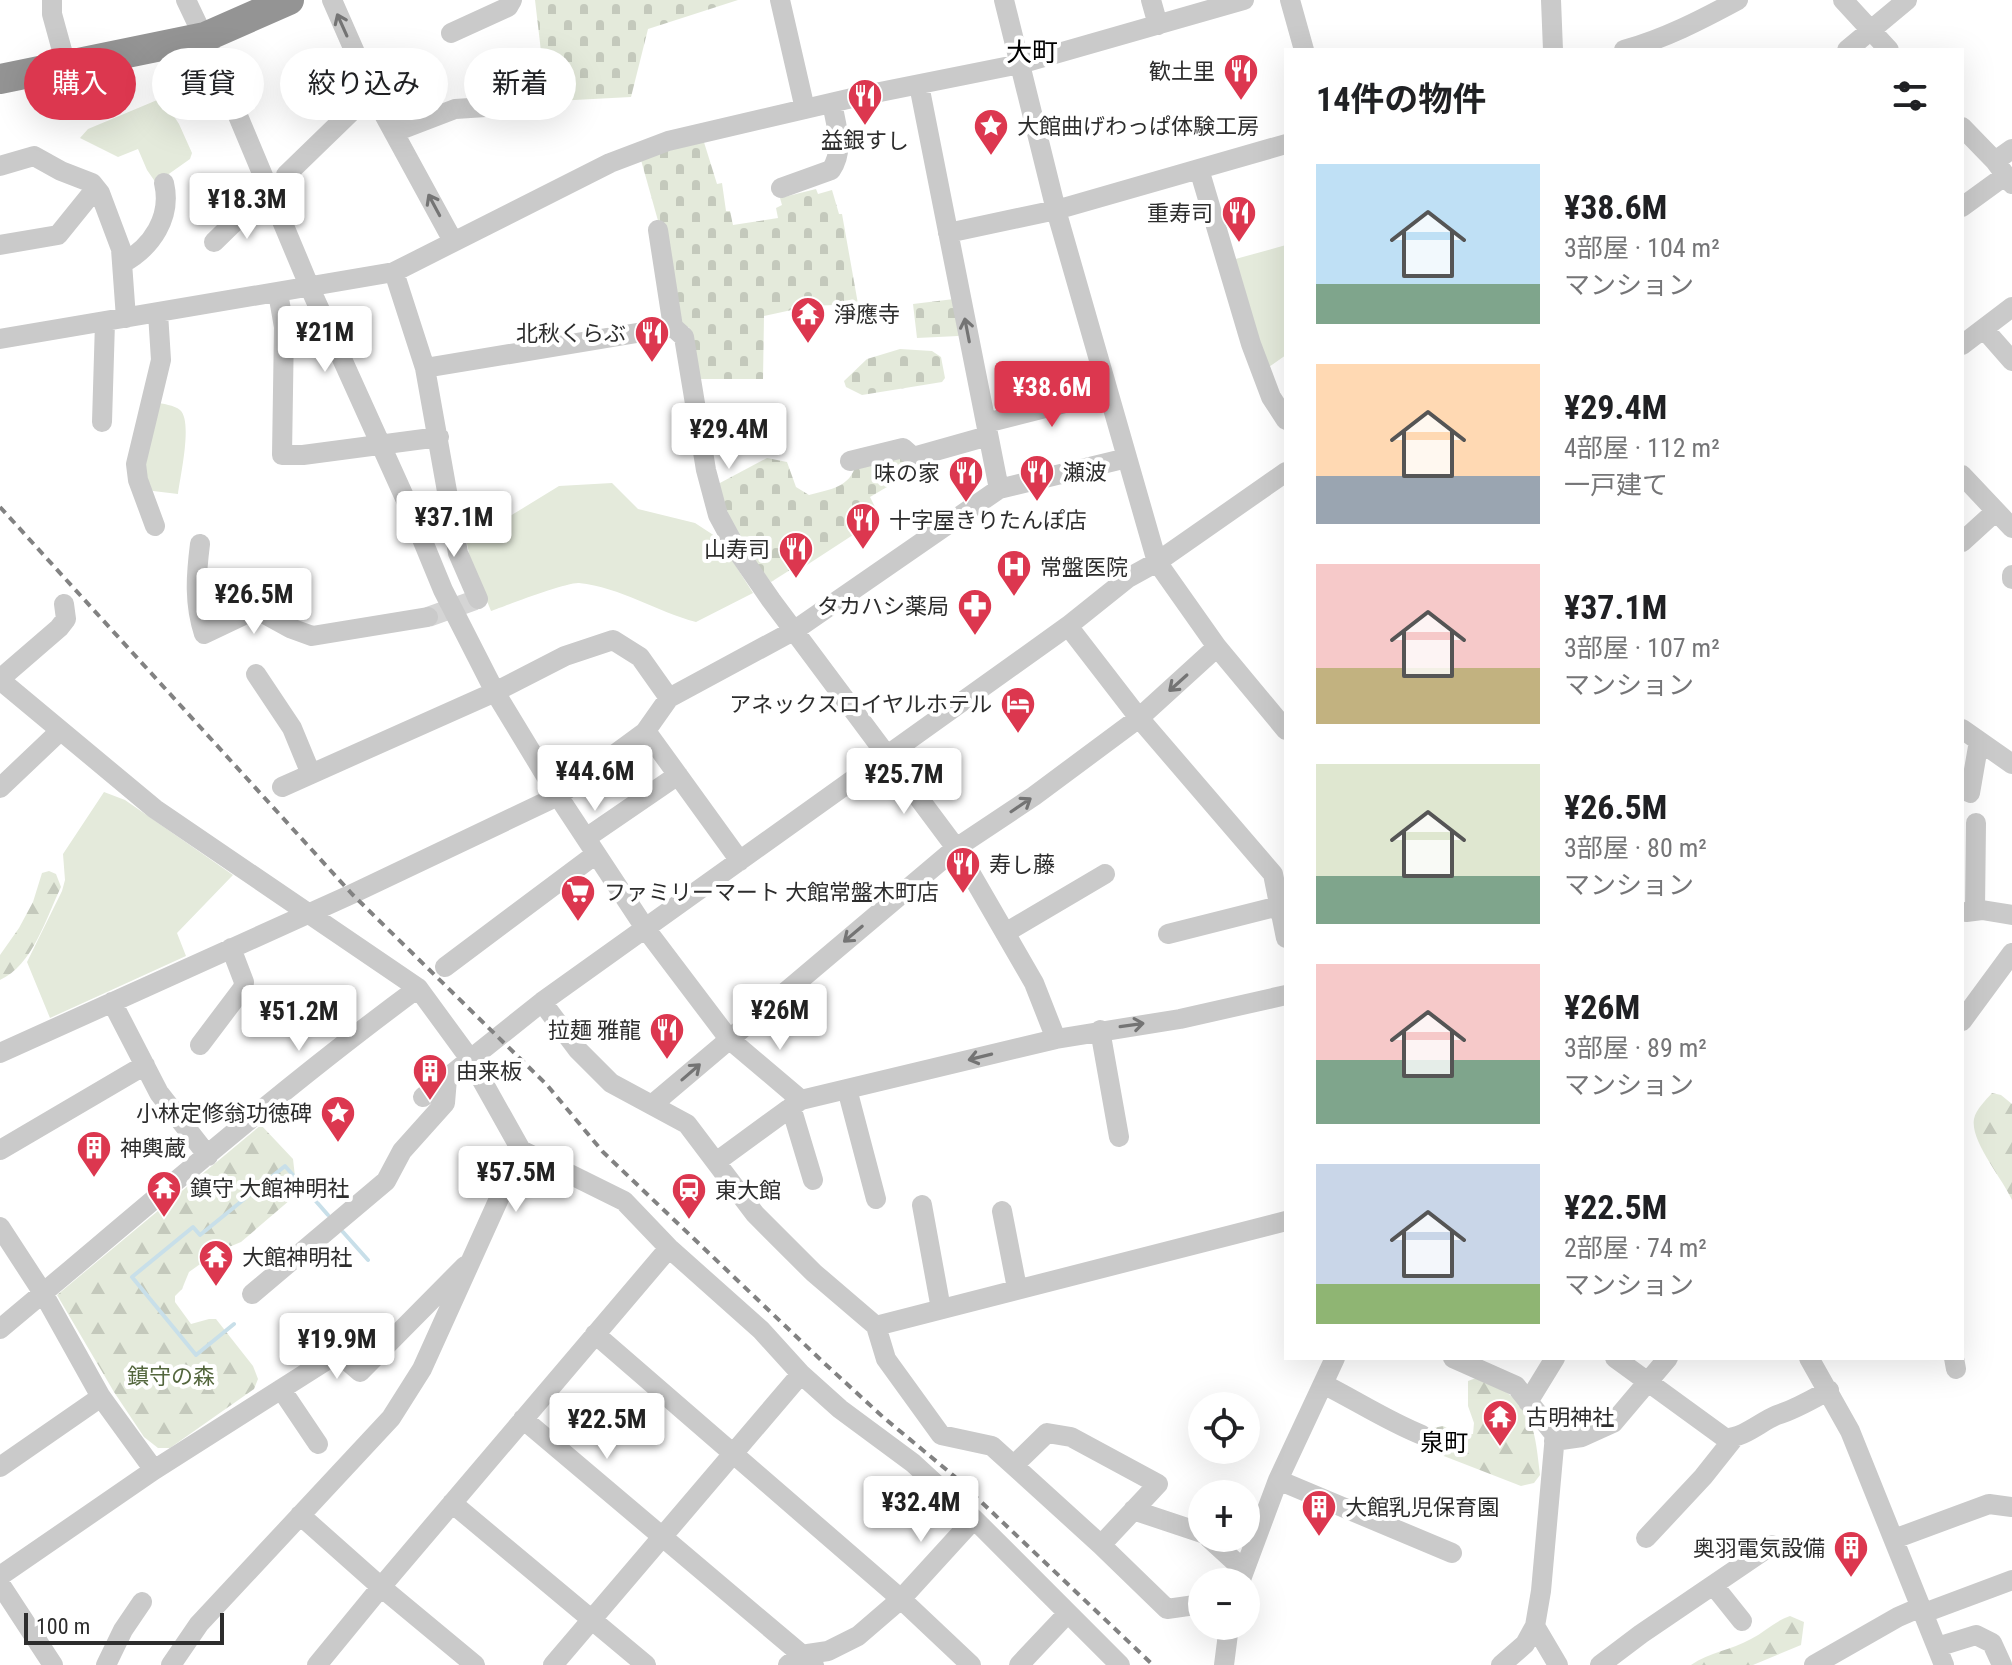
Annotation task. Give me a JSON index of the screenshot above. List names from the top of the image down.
{
  "districts": ["大町", "泉町"],
  "parks": ["鎮守の森"],
  "places": {
    "restaurant": [
      "歓土里",
      "益銀すし",
      "重寿司",
      "北秋くらぶ",
      "瀬波",
      "味の家",
      "十字屋きりたんぽ店",
      "山寿司",
      "寿し藤",
      "拉麺 雅龍"
    ],
    "place": ["大館曲げわっぱ体験工房", "小林定修翁功徳碑"],
    "temple": [
      "淨應寺",
      "鎮守 大館神明社",
      "大館神明社",
      "古明神社"
    ],
    "hospital": ["常盤医院"],
    "pharmacy": ["タカハシ薬局"],
    "hotel": ["アネックスロイヤルホテル"],
    "supermarket": ["ファミリーマート 大館常盤木町店"],
    "building": [
      "由来板",
      "神輿蔵",
      "大館乳児保育園",
      "奥羽電気設備"
    ],
    "station": ["東大館"]
  },
  "scale_bar": "100 m",
  "page": {
    "chip": [
      "購入",
      "賃貸",
      "絞り込み",
      "新着"
    ],
    "heading": "14件の物件",
    "list": [
      {
        "name": "¥38.6M",
        "note": "3部屋 · 104 m² · マンション"
      },
      {
        "name": "¥29.4M",
        "note": "4部屋 · 112 m² · 一戸建て"
      },
      {
        "name": "¥37.1M",
        "note": "3部屋 · 107 m² · マンション"
      },
      {
        "name": "¥26.5M",
        "note": "3部屋 · 80 m² · マンション"
      },
      {
        "name": "¥26M",
        "note": "3部屋 · 89 m² · マンション"
      },
      {
        "name": "¥22.5M",
        "note": "2部屋 · 74 m² · マンション"
      }
    ],
    "price": [
      "¥18.3M",
      "¥21M",
      "¥38.6M",
      "¥29.4M",
      "¥37.1M",
      "¥26.5M",
      "¥44.6M",
      "¥25.7M",
      "¥26M",
      "¥51.2M",
      "¥57.5M",
      "¥19.9M",
      "¥22.5M",
      "¥32.4M"
    ],
    "map_buttons": ["+", "−"],
    "scale": "100 m"
  }
}
